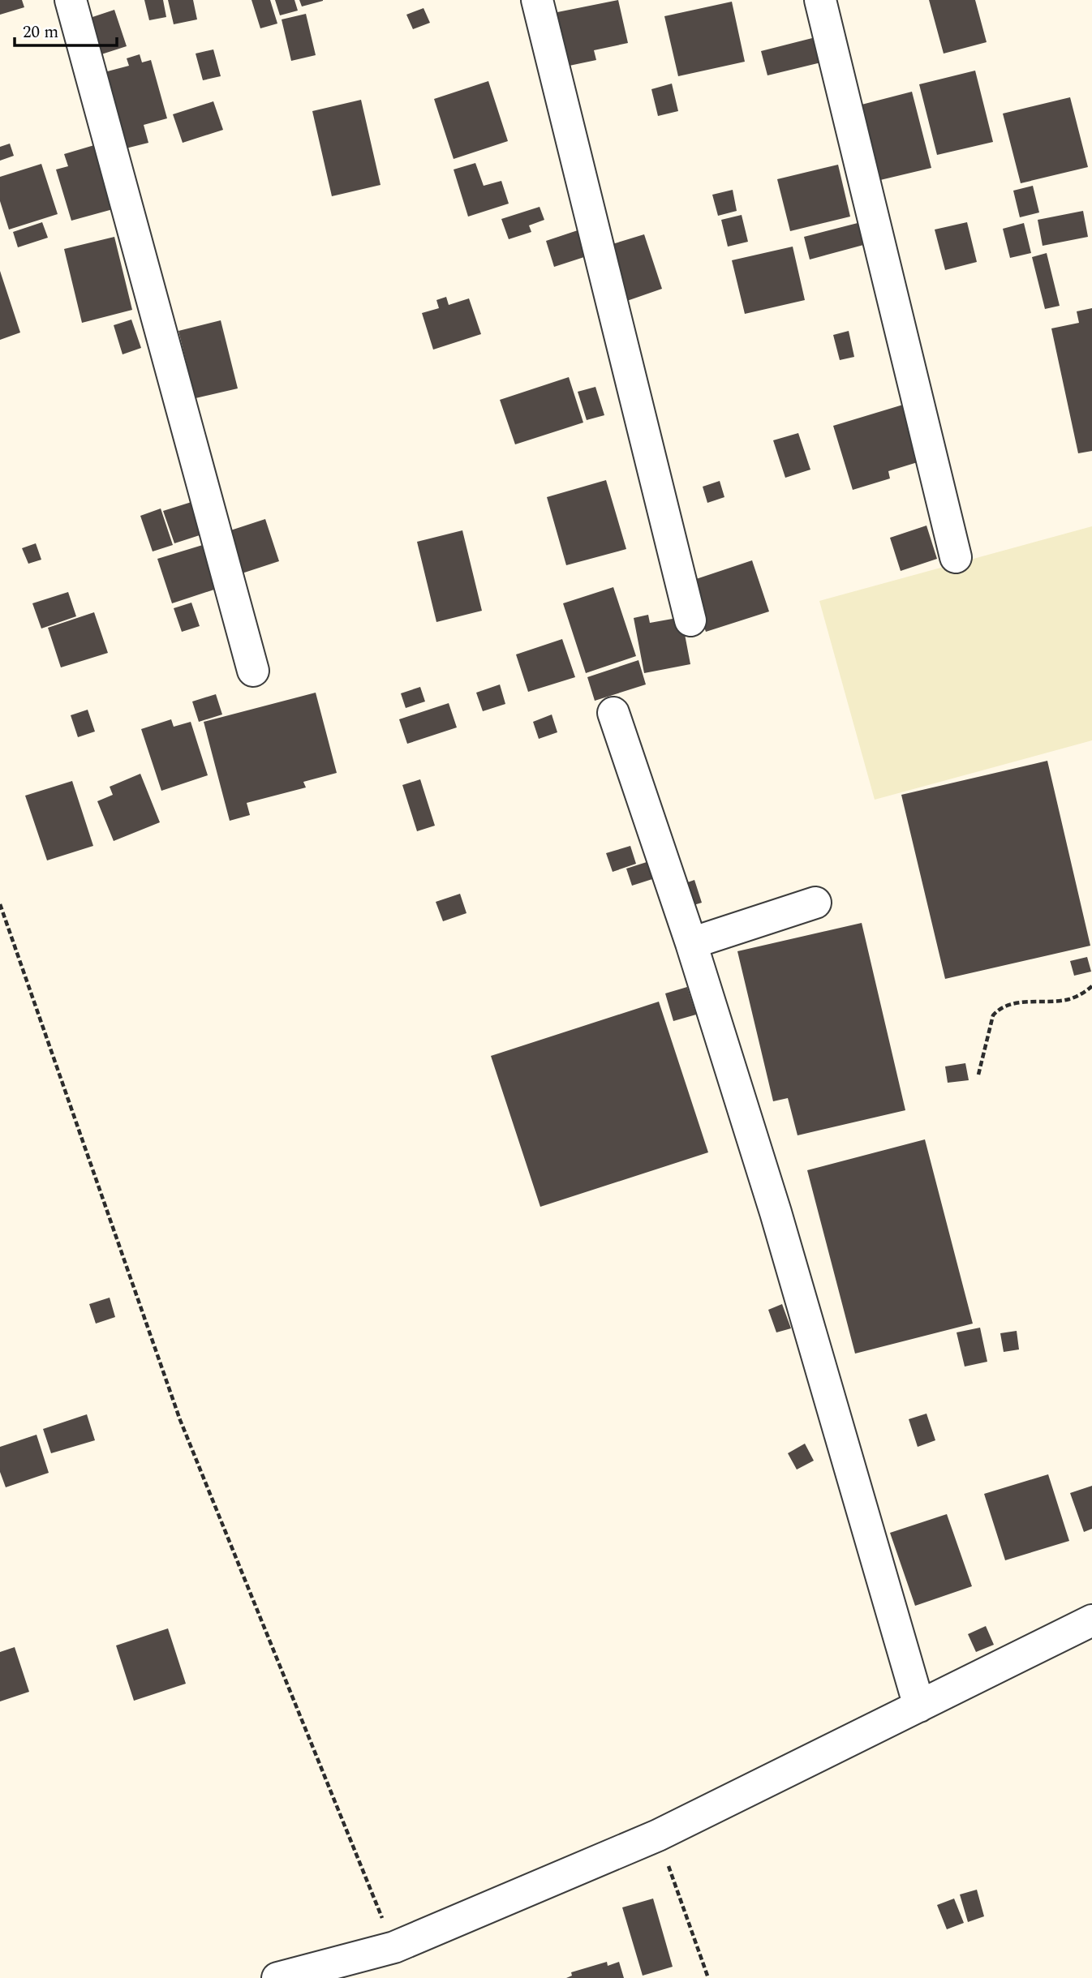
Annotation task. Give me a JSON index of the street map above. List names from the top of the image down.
{
  "scale_bar": "20 m"
}
